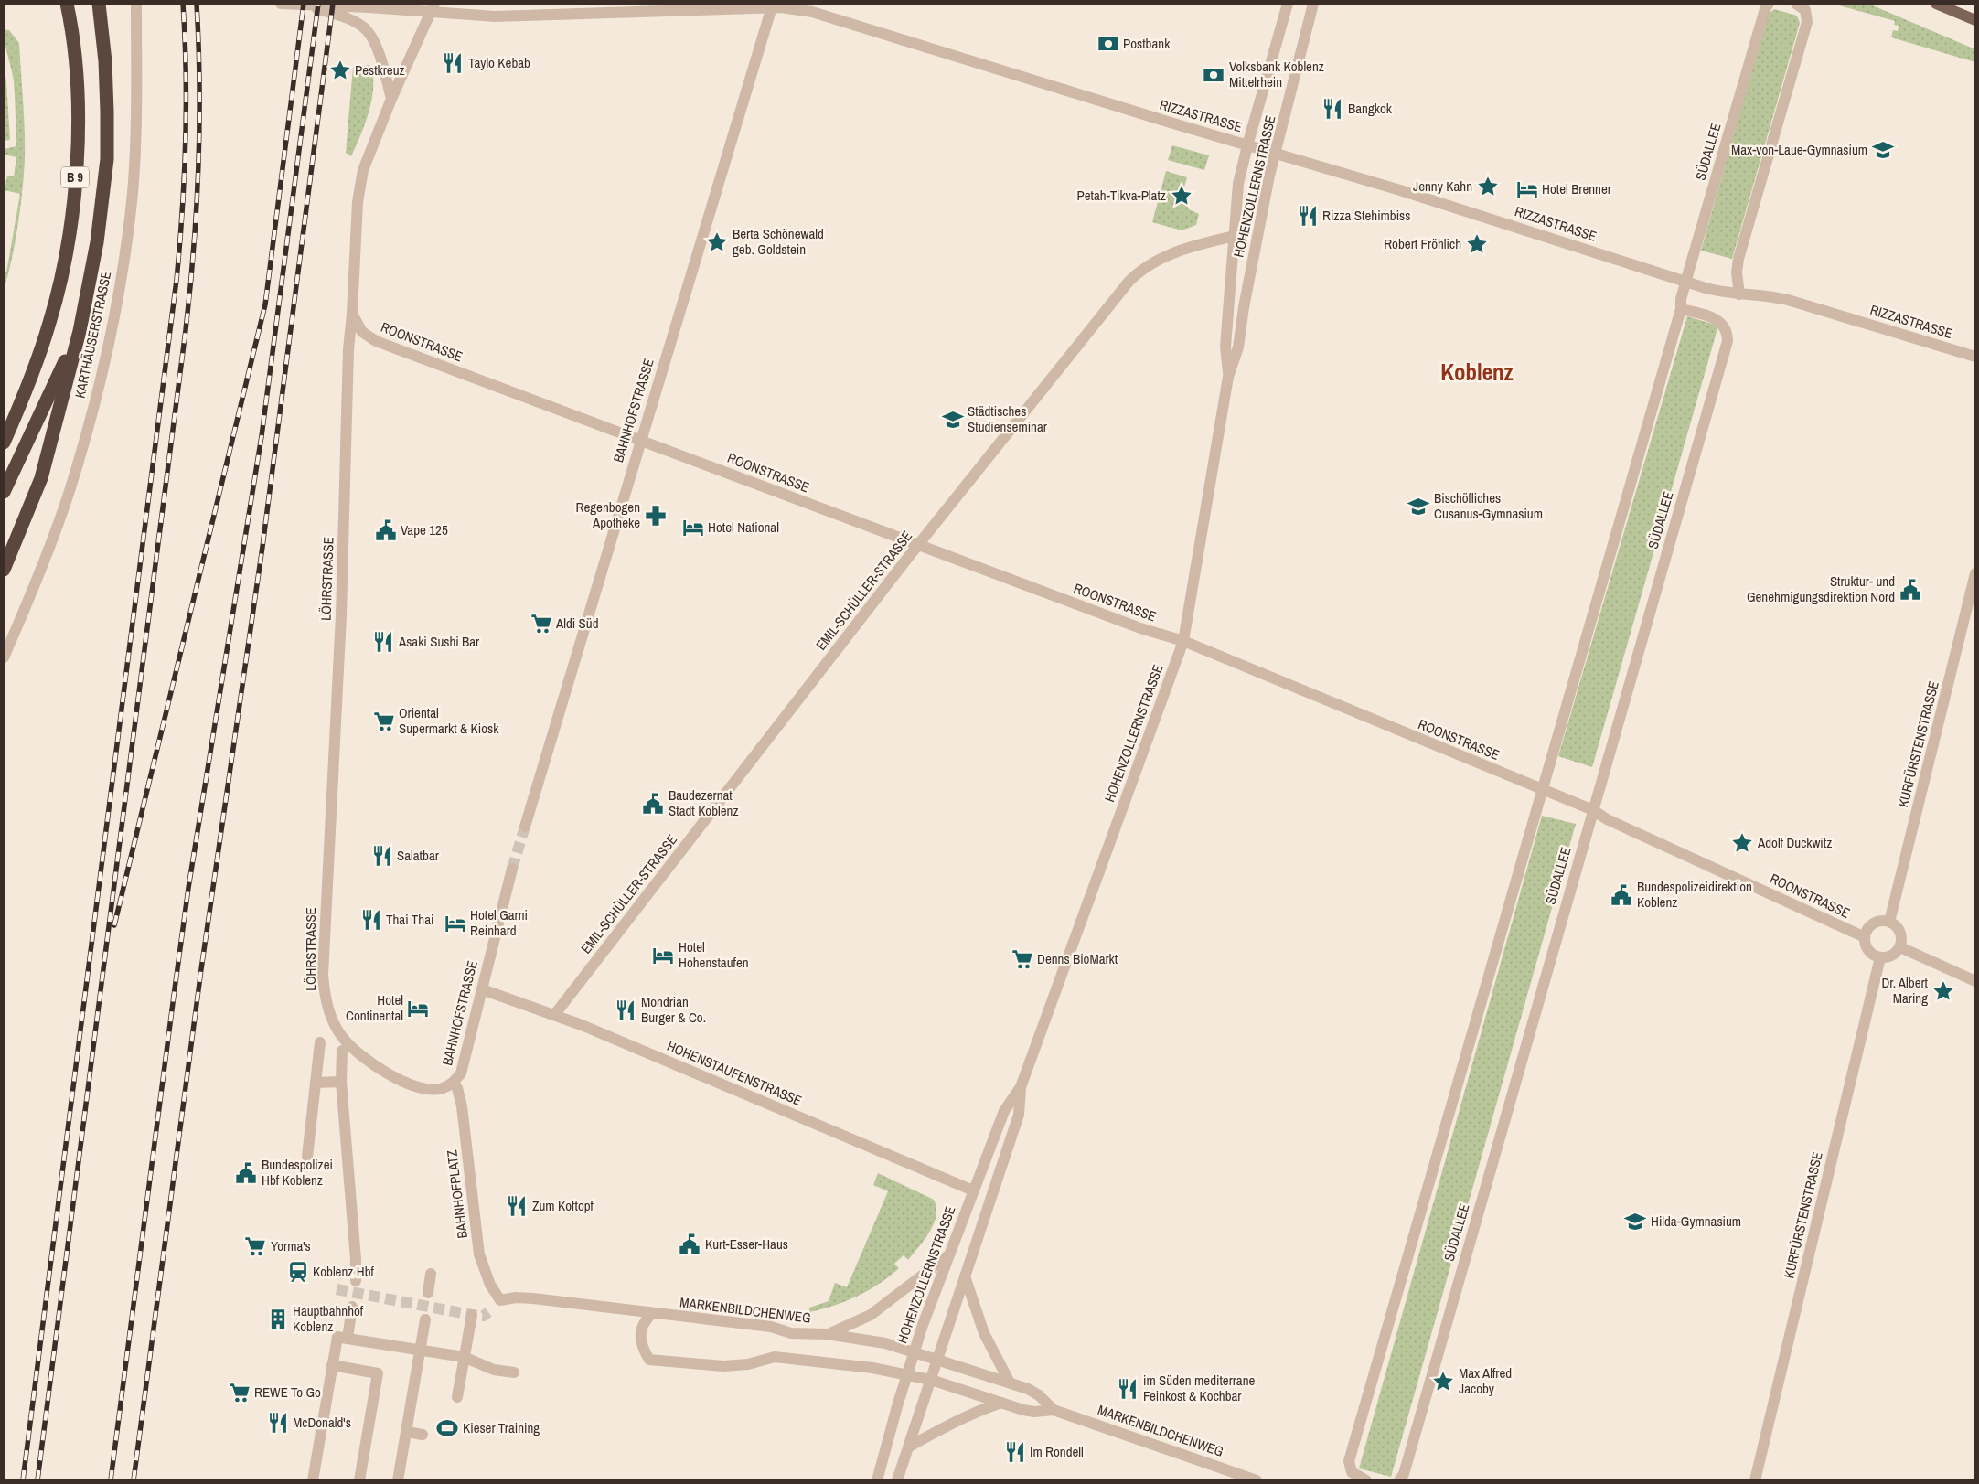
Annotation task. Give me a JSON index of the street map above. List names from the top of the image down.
{
  "streets": {
    "highway": ["B 9"],
    "street": [
      "RIZZASTRASSE",
      "SÜDALLEE",
      "HOHENZOLLERNSTRASSE",
      "KARTHÄUSERSTRASSE",
      "ROONSTRASSE",
      "BAHNHOFSTRASSE",
      "LÖHRSTRASSE",
      "EMIL-SCHÜLLER-STRASSE",
      "KURFÜRSTENSTRASSE",
      "HOHENSTAUFENSTRASSE",
      "BAHNHOFPLATZ",
      "MARKENBILDCHENWEG"
    ]
  },
  "crossings": [
    ["RIZZASTRASSE", "SÜDALLEE"],
    ["RIZZASTRASSE", "HOHENZOLLERNSTRASSE"],
    ["RIZZASTRASSE", "BAHNHOFSTRASSE"],
    ["RIZZASTRASSE", "LÖHRSTRASSE"],
    ["SÜDALLEE", "ROONSTRASSE"],
    ["HOHENZOLLERNSTRASSE", "ROONSTRASSE"],
    ["HOHENZOLLERNSTRASSE", "EMIL-SCHÜLLER-STRASSE"],
    ["HOHENZOLLERNSTRASSE", "HOHENSTAUFENSTRASSE"],
    ["HOHENZOLLERNSTRASSE", "MARKENBILDCHENWEG"],
    ["ROONSTRASSE", "BAHNHOFSTRASSE"],
    ["ROONSTRASSE", "LÖHRSTRASSE"],
    ["ROONSTRASSE", "EMIL-SCHÜLLER-STRASSE"],
    ["ROONSTRASSE", "KURFÜRSTENSTRASSE"],
    ["BAHNHOFSTRASSE", "LÖHRSTRASSE"],
    ["BAHNHOFSTRASSE", "HOHENSTAUFENSTRASSE"],
    ["BAHNHOFSTRASSE", "BAHNHOFPLATZ"],
    ["LÖHRSTRASSE", "BAHNHOFPLATZ"],
    ["EMIL-SCHÜLLER-STRASSE", "HOHENSTAUFENSTRASSE"],
    ["BAHNHOFPLATZ", "MARKENBILDCHENWEG"]
  ],
  "districts": ["Koblenz"],
  "places": {
    "bank": ["Postbank", "Volksbank Koblenz Mittelrhein"],
    "restaurant": [
      "Taylo Kebab",
      "Bangkok",
      "Rizza Stehimbiss",
      "Asaki Sushi Bar",
      "Salatbar",
      "Thai Thai",
      "Mondrian Burger & Co.",
      "Zum Koftopf",
      "im Süden mediterrane Feinkost & Kochbar",
      "McDonald's",
      "Im Rondell"
    ],
    "place": [
      "Pestkreuz",
      "Jenny Kahn",
      "Petah-Tikva-Platz",
      "Berta Schönewald geb. Goldstein",
      "Robert Fröhlich",
      "Adolf Duckwitz",
      "Dr. Albert Maring",
      "Max Alfred Jacoby"
    ],
    "school or university": [
      "Max-von-Laue-Gymnasium",
      "Städtisches Studienseminar",
      "Bischöfliches Cusanus-Gymnasium",
      "Hilda-Gymnasium"
    ],
    "hotel": [
      "Hotel Brenner",
      "Hotel National",
      "Hotel Garni Reinhard",
      "Hotel Hohenstaufen",
      "Hotel Continental"
    ],
    "pharmacy": ["Regenbogen Apotheke"],
    "public building": [
      "Vape 125",
      "Struktur- und Genehmigungsdirektion Nord",
      "Baudezernat Stadt Koblenz",
      "Bundespolizeidirektion Koblenz",
      "Bundespolizei Hbf Koblenz",
      "Kurt-Esser-Haus"
    ],
    "supermarket": [
      "Aldi Süd",
      "Oriental Supermarkt & Kiosk",
      "Denns BioMarkt",
      "Yorma's",
      "REWE To Go"
    ],
    "station": ["Koblenz Hbf"],
    "building": ["Hauptbahnhof Koblenz"],
    "sports": ["Kieser Training"]
  }
}
